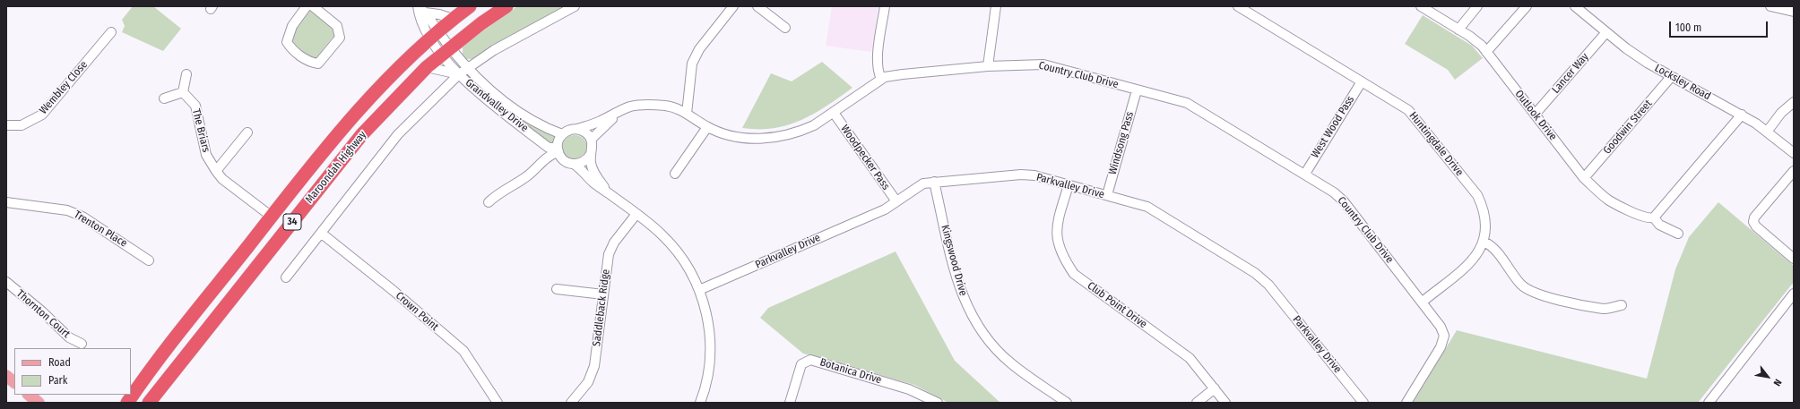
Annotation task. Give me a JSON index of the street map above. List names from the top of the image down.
{
  "streets": {
    "highway": ["Maroondah Highway", "34"],
    "street": [
      "Lancer Way",
      "Country Club Drive",
      "Locksley Road",
      "Wembley Close",
      "Grandvalley Drive",
      "Outlook Drive",
      "West Wood Pass",
      "Goodwin Street",
      "The Briars",
      "Windsong Pass",
      "Huntingdale Drive",
      "Woodpecker Pass",
      "Parkvalley Drive",
      "Trenton Place",
      "Kingswood Drive",
      "Club Point Drive",
      "Saddleback Ridge",
      "Crown Point",
      "Thornton Court",
      "Botanica Drive"
    ]
  },
  "crossings": [
    ["Lancer Way", "Locksley Road"],
    ["Lancer Way", "Outlook Drive"],
    ["Country Club Drive", "Grandvalley Drive"],
    ["Country Club Drive", "West Wood Pass"],
    ["Country Club Drive", "Windsong Pass"],
    ["Country Club Drive", "Huntingdale Drive"],
    ["Country Club Drive", "Woodpecker Pass"],
    ["Locksley Road", "Goodwin Street"],
    ["Grandvalley Drive", "Maroondah Highway"],
    ["Outlook Drive", "Goodwin Street"],
    ["West Wood Pass", "Huntingdale Drive"],
    ["The Briars", "Maroondah Highway"],
    ["Windsong Pass", "Parkvalley Drive"],
    ["Woodpecker Pass", "Parkvalley Drive"],
    ["Parkvalley Drive", "Kingswood Drive"],
    ["Parkvalley Drive", "Club Point Drive"]
  ],
  "legend": ["Road", "Park"],
  "scale_bar": "100 m",
  "north": "bottom right"
}
